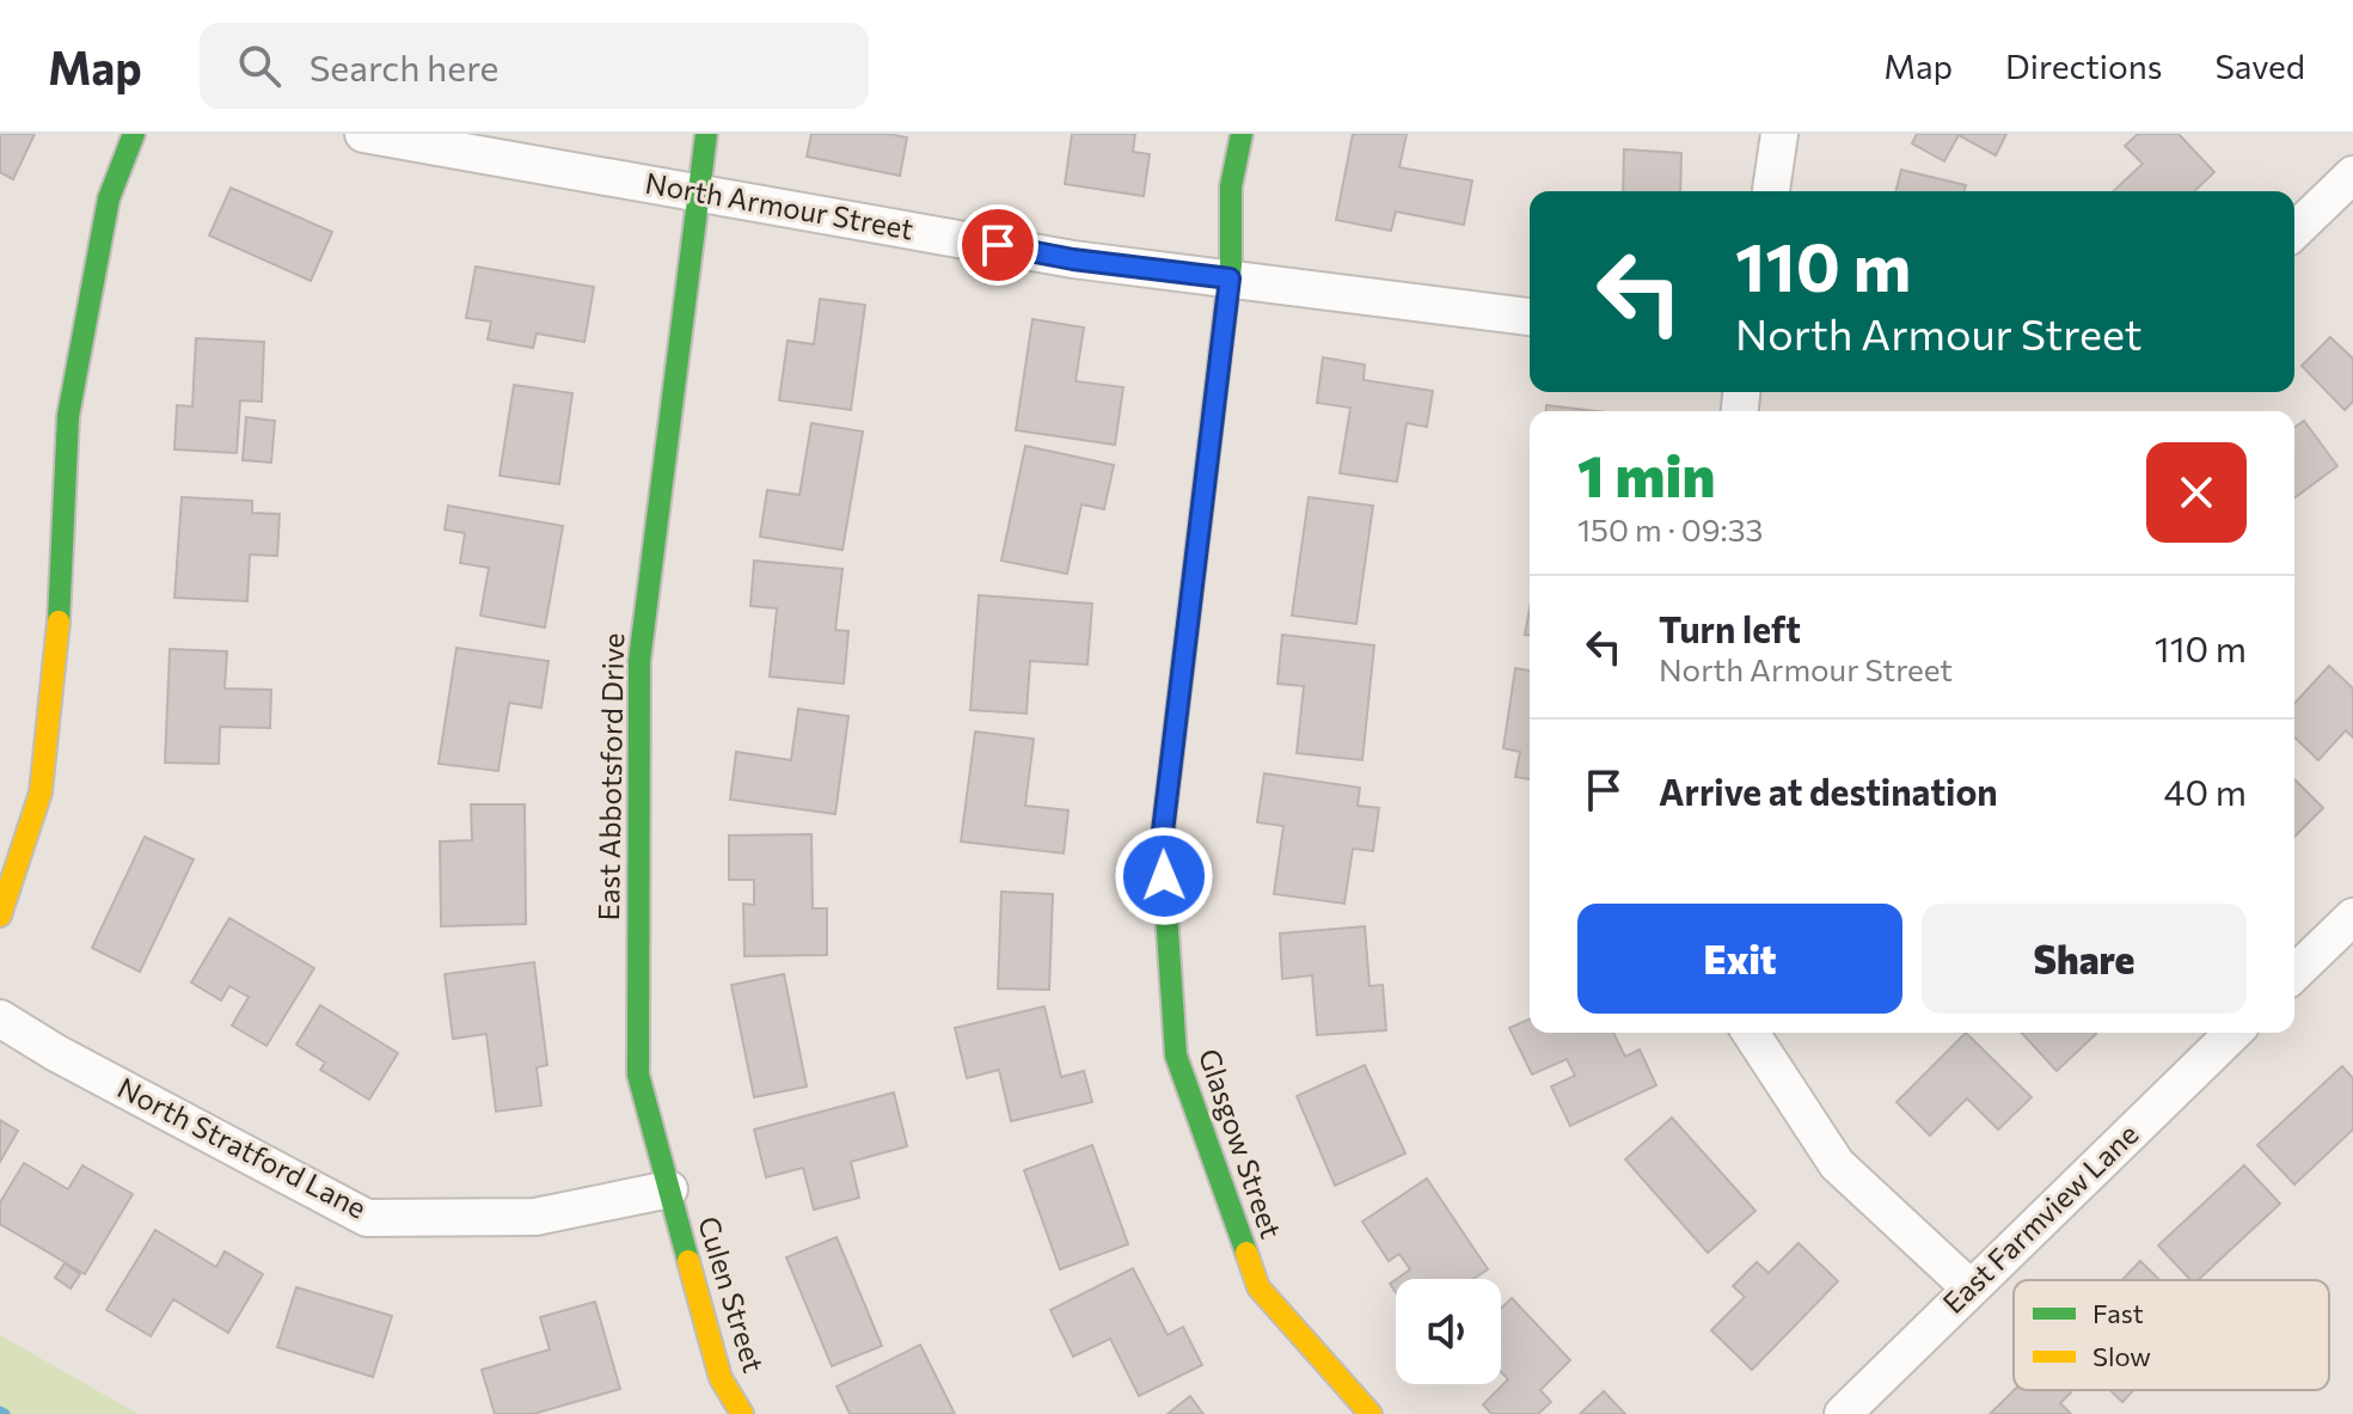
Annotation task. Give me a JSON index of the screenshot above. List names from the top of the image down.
{
  "streets": {
    "street": [
      "North Armour Street",
      "East Abbotsford Drive",
      "Glasgow Street",
      "North Stratford Lane",
      "East Farmview Lane",
      "Culen Street"
    ]
  },
  "crossings": [
    ["North Armour Street", "East Abbotsford Drive"],
    ["North Armour Street", "Glasgow Street"],
    ["East Abbotsford Drive", "North Stratford Lane"],
    ["East Abbotsford Drive", "Culen Street"],
    ["North Stratford Lane", "Culen Street"]
  ],
  "legend": ["Fast", "Slow"],
  "page": {
    "header": "Map",
    "search": "Search here",
    "nav": ["Map", "Directions", "Saved"],
    "turn": ["110 m", "North Armour Street"],
    "heading": ["1 min", "150 m · 09:33"],
    "list": [
      {
        "name": "Turn left",
        "note": "North Armour Street",
        "value": "110 m"
      },
      {
        "name": "Arrive at destination",
        "value": "40 m"
      }
    ],
    "buttons": ["Exit", "Share"]
  }
}
